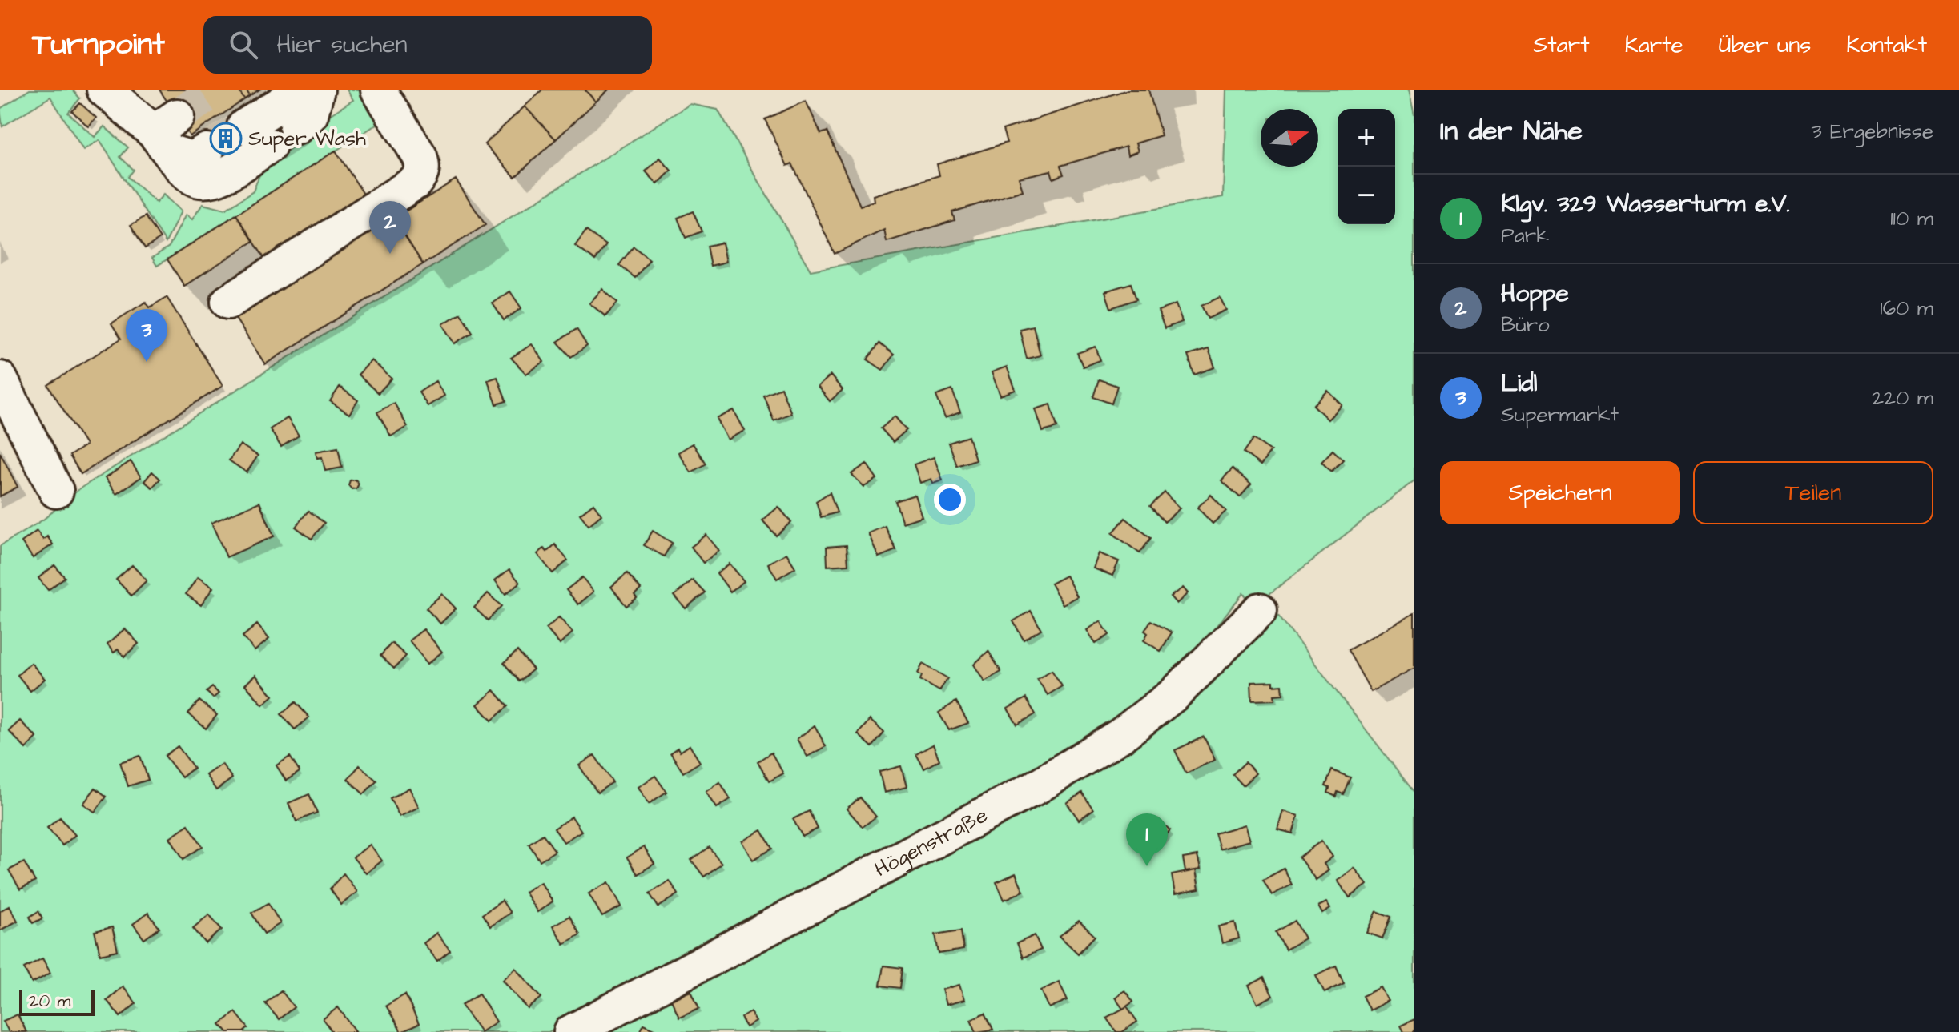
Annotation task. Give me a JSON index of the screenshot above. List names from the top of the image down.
{
  "streets": {
    "lane": ["Högenstraße"]
  },
  "places": {
    "building": ["Super Wash"]
  },
  "scale_bar": "20 m",
  "north": "right",
  "page": {
    "header": "Turnpoint",
    "search": "Hier suchen",
    "nav": [
      "Start",
      "Karte",
      "Über uns",
      "Kontakt"
    ],
    "heading": ["In der Nähe", "3 Ergebnisse"],
    "map_buttons": ["+", "−"],
    "list": [
      {
        "mark": "1",
        "name": "Klgv. 329 Wasserturm e.V.",
        "note": "Park",
        "value": "110 m"
      },
      {
        "mark": "2",
        "name": "Hoppe",
        "note": "Büro",
        "value": "160 m"
      },
      {
        "mark": "3",
        "name": "Lidl",
        "note": "Supermarkt",
        "value": "220 m"
      }
    ],
    "pins": ["2", "3", "1"],
    "buttons": ["Speichern", "Teilen"],
    "scale": "20 m"
  }
}
